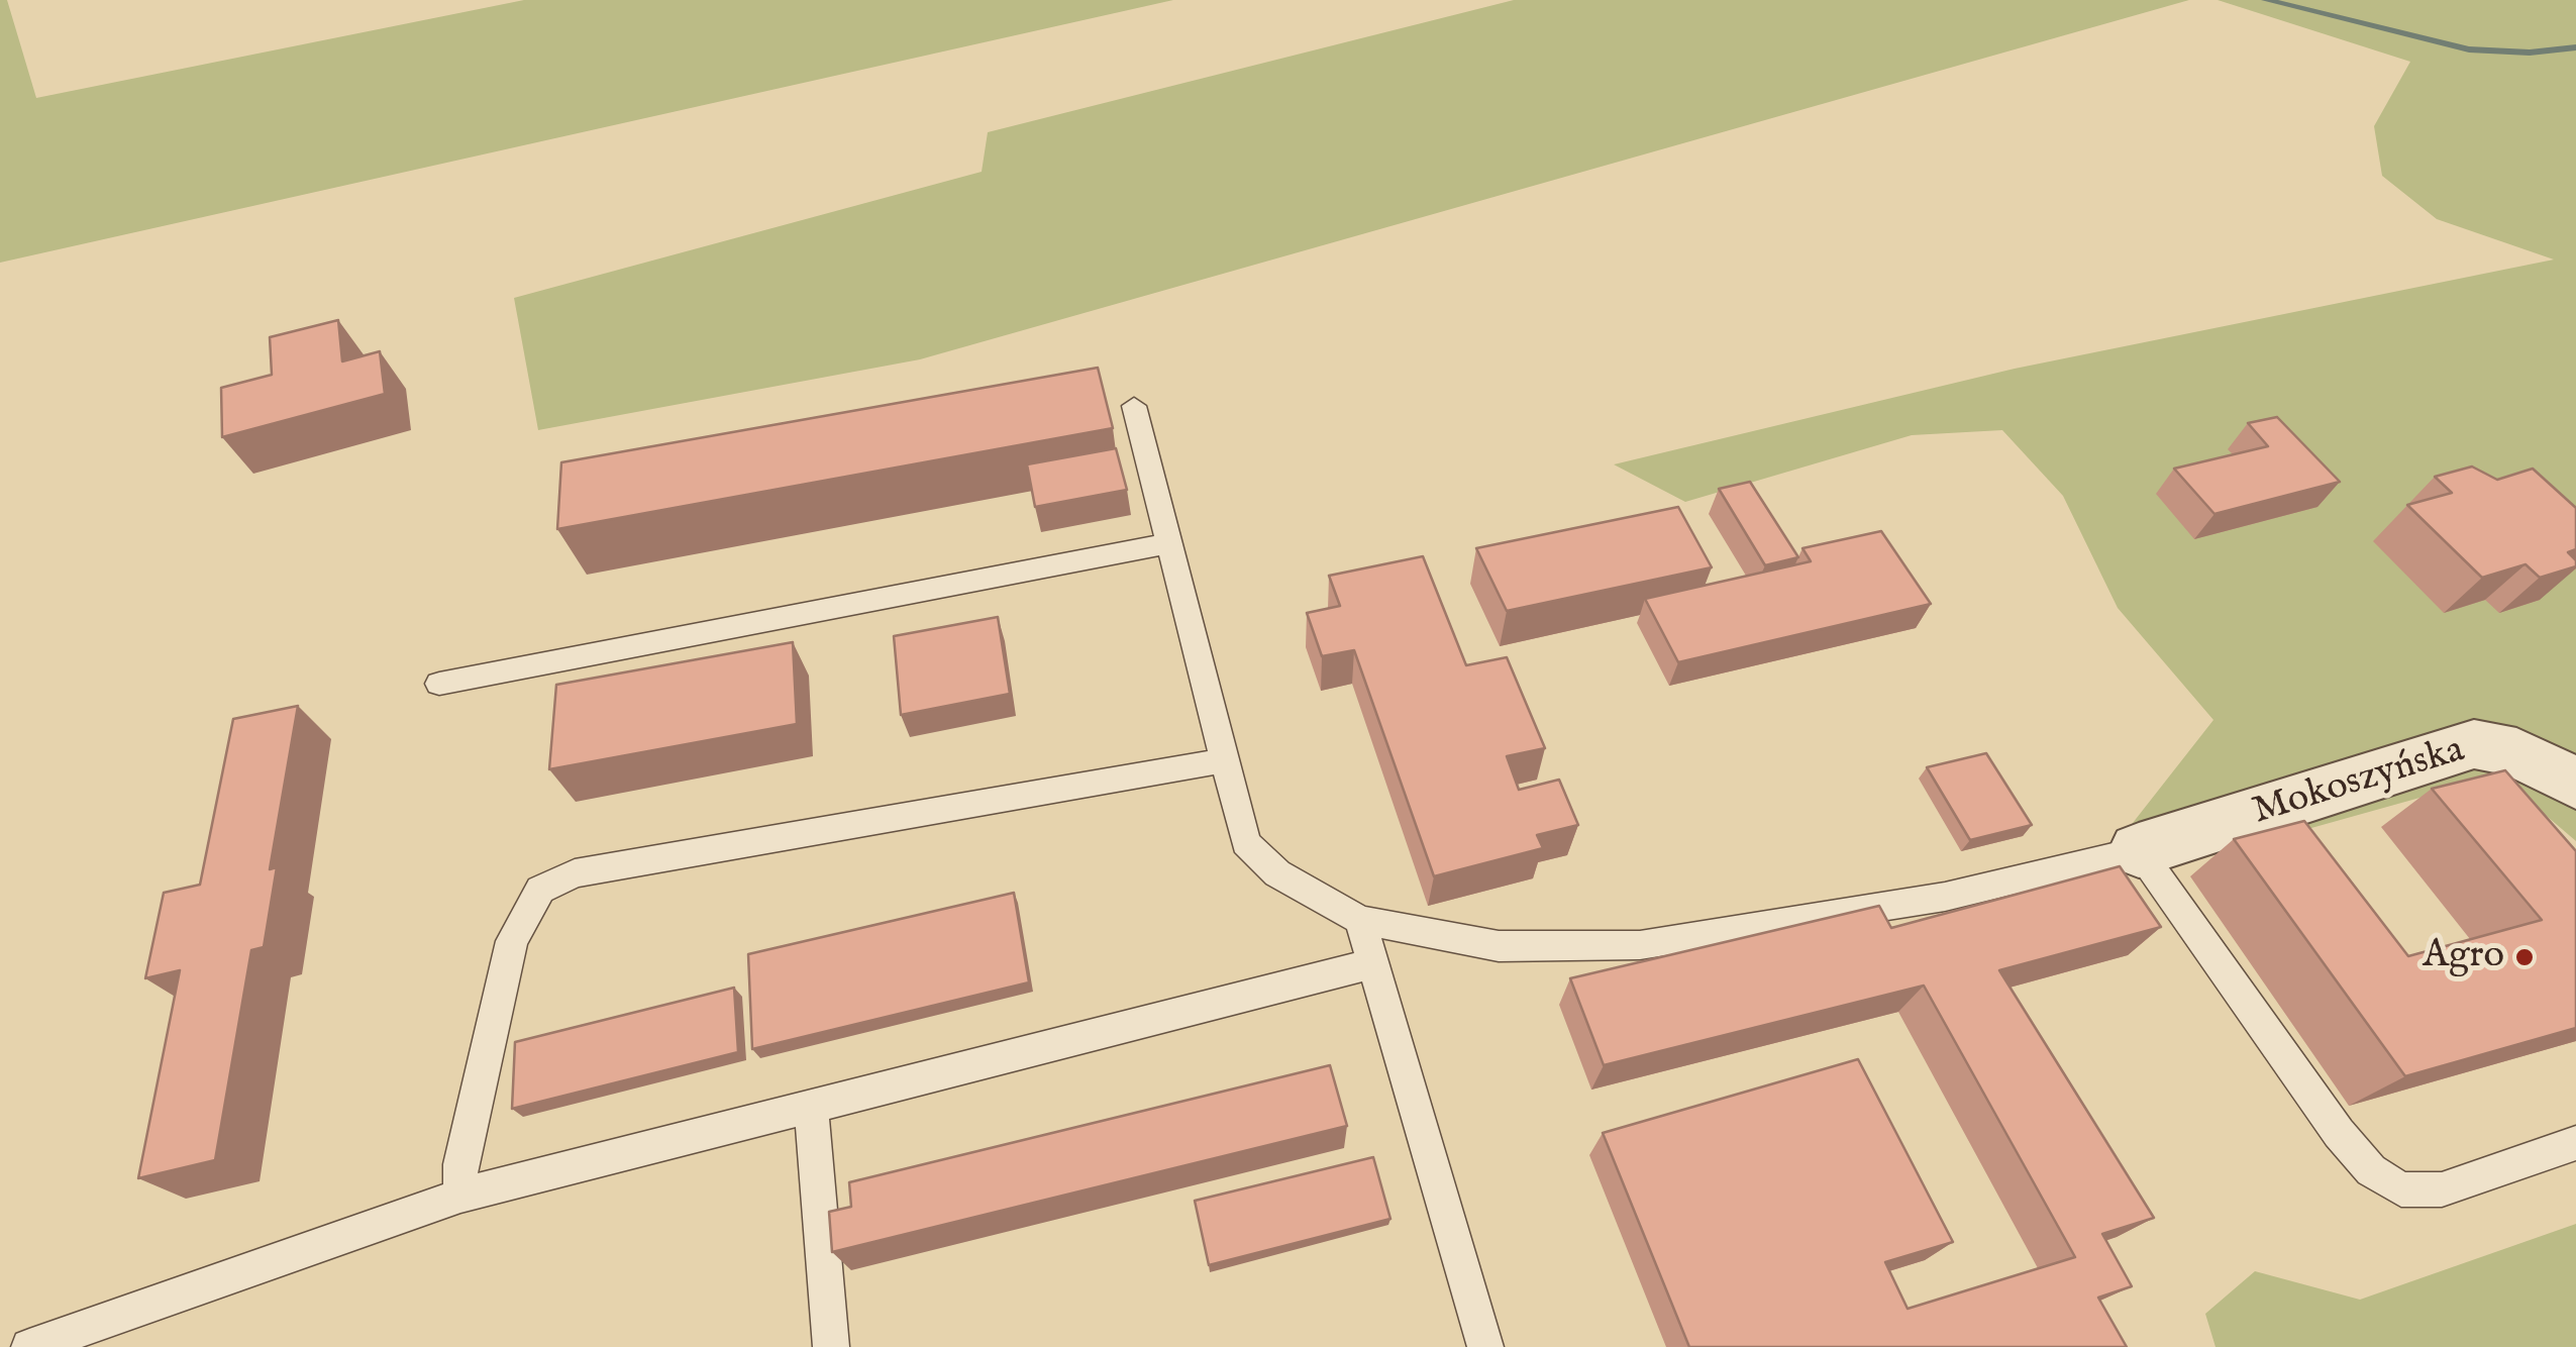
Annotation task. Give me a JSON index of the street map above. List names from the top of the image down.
{
  "streets": {
    "street": ["Mokoszyńska"]
  },
  "places": ["Agro"]
}
